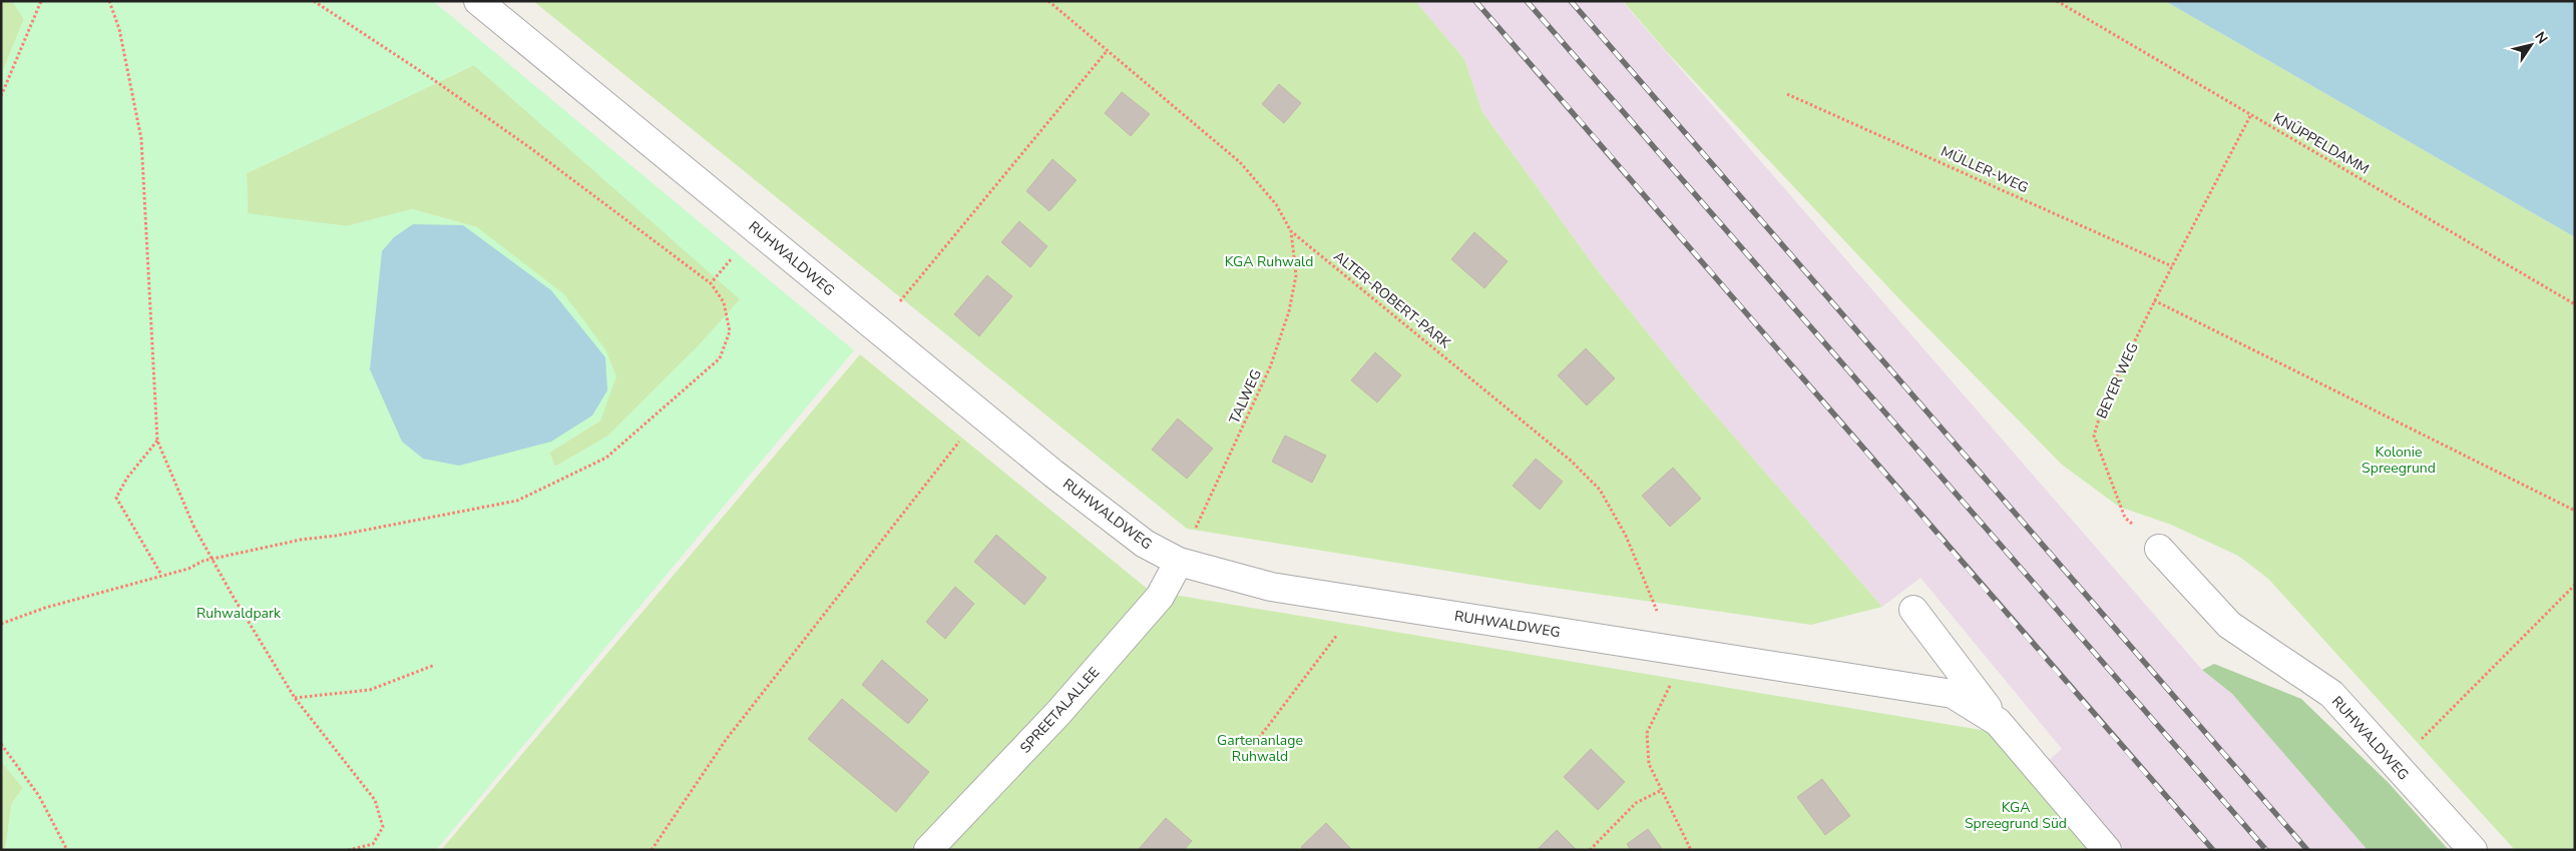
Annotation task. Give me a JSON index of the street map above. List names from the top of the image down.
{
  "streets": {
    "street": ["RUHWALDWEG", "SPREETALALLEE"],
    "path": [
      "KNÜPPELDAMM",
      "MÜLLER-WEG",
      "ALTER-ROBERT-PARK",
      "BEYER WEG",
      "TALWEG"
    ]
  },
  "crossings": [
    ["KNÜPPELDAMM", "BEYER WEG"],
    ["MÜLLER-WEG", "BEYER WEG"],
    ["RUHWALDWEG", "ALTER-ROBERT-PARK"],
    ["RUHWALDWEG", "BEYER WEG"],
    ["RUHWALDWEG", "TALWEG"],
    ["RUHWALDWEG", "SPREETALALLEE"],
    ["ALTER-ROBERT-PARK", "TALWEG"],
    ["TALWEG", "SPREETALALLEE"]
  ],
  "parks": [
    "KGA Ruhwald",
    "Kolonie Spreegrund",
    "Ruhwaldpark",
    "Gartenanlage Ruhwald",
    "KGA Spreegrund Süd"
  ],
  "north": "top right"
}
